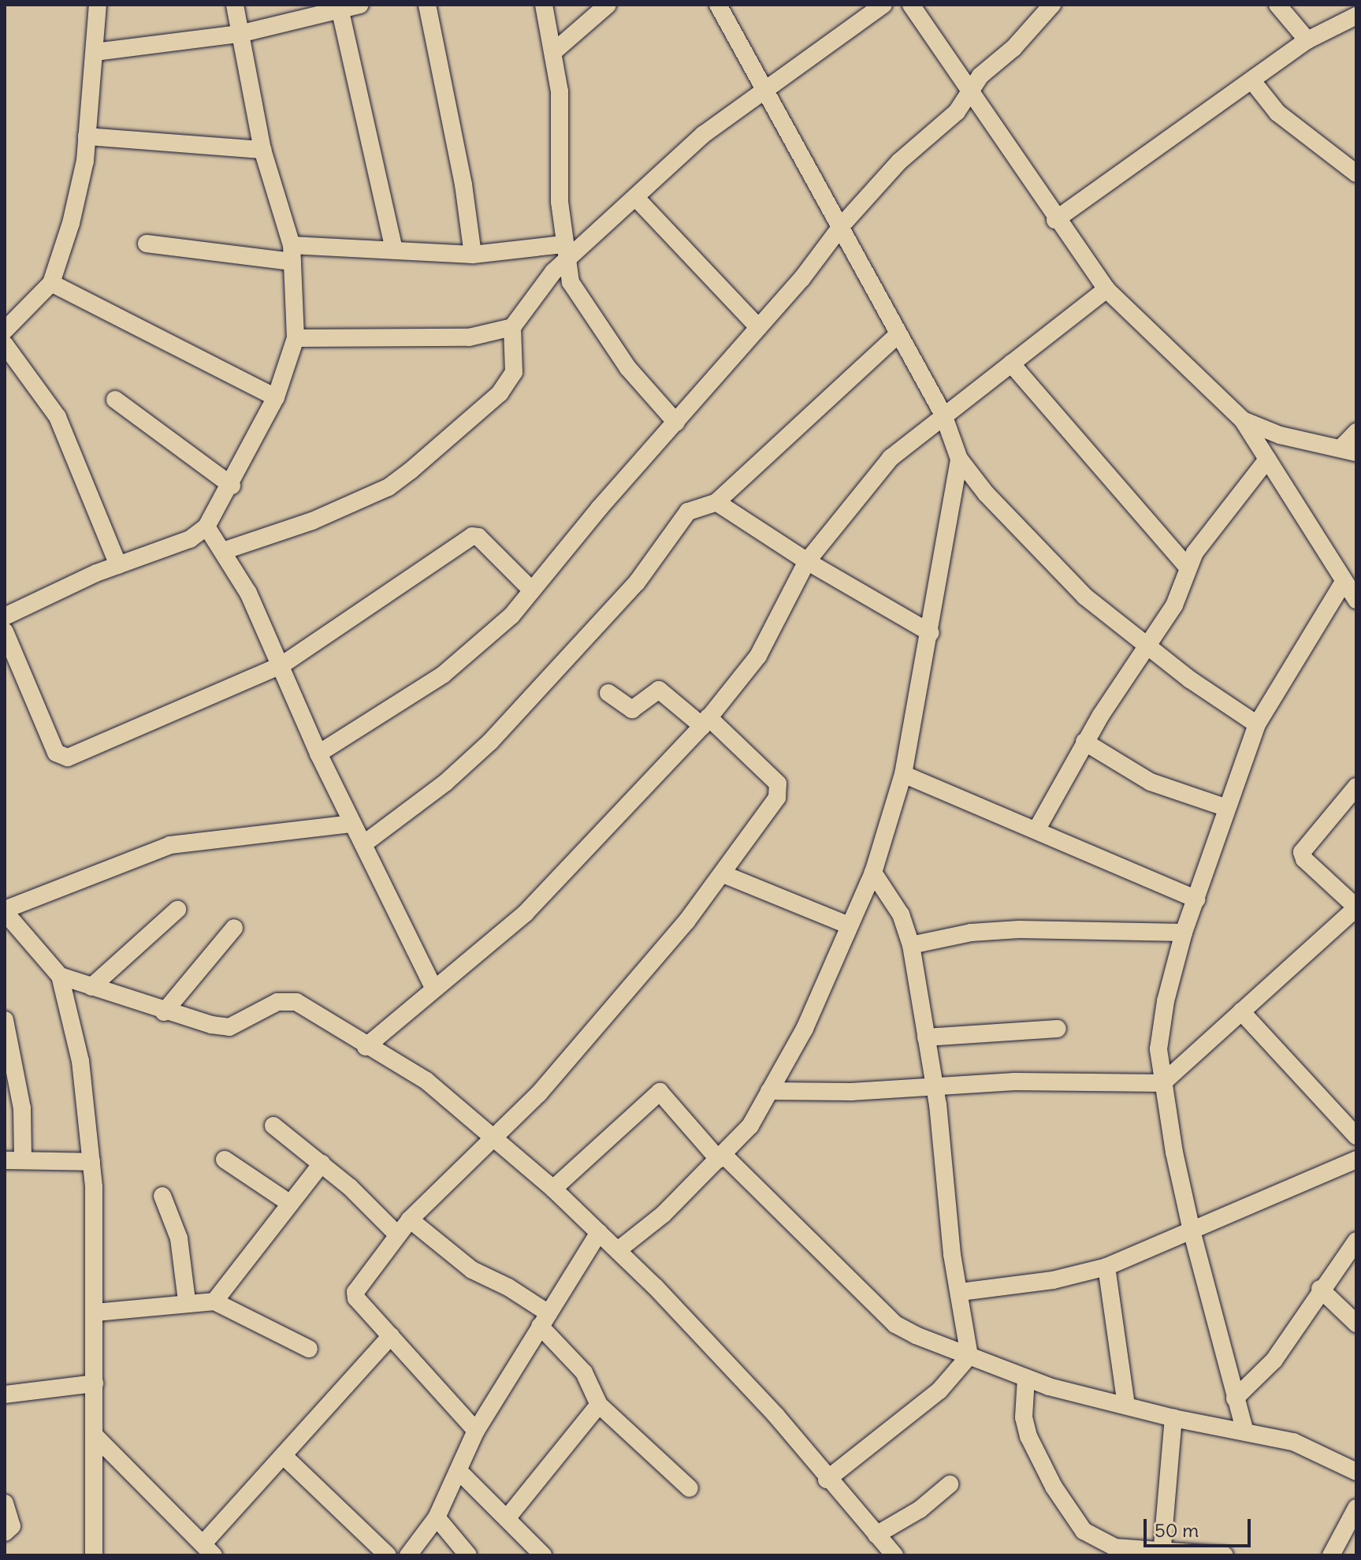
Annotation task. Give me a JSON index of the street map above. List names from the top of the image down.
{
  "scale_bar": "50 m"
}
